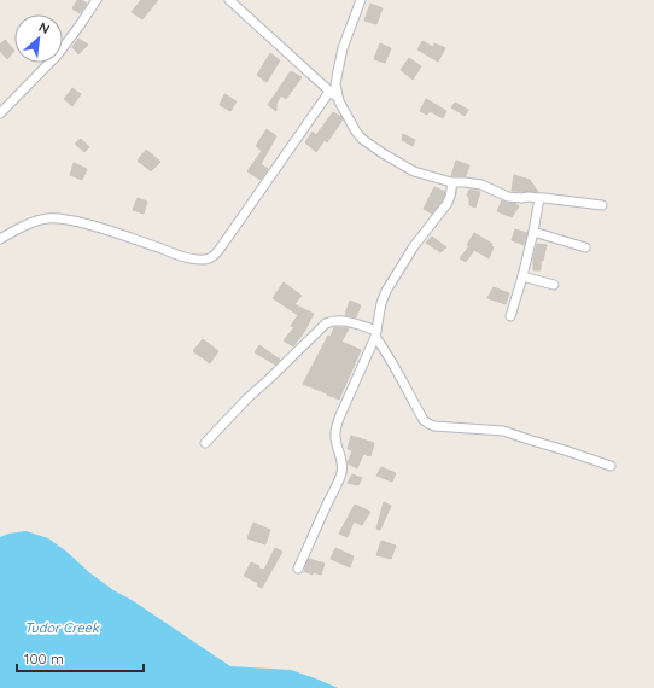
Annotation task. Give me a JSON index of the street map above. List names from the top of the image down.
{
  "water": ["Tudor Creek"],
  "scale_bar": "100 m",
  "north": "top right"
}
